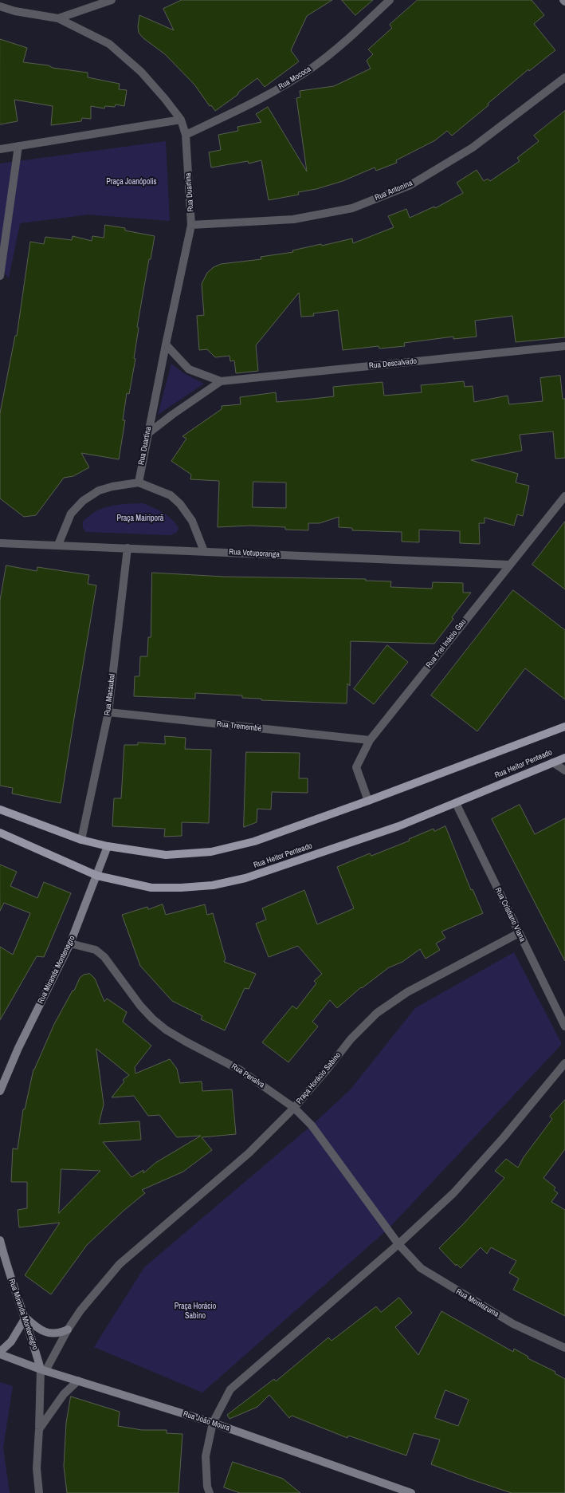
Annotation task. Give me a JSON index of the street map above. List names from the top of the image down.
{
  "streets": {
    "main road": ["Rua Heitor Penteado"],
    "street": [
      "Rua Mococa",
      "Rua Antonina",
      "Rua Duartina",
      "Rua Descalvado",
      "Rua Votuporanga",
      "Rua Frei Inácio Gau",
      "Rua Macaubal",
      "Rua Tremembé",
      "Rua Cristiano Viana",
      "Rua Miranda Montenegro",
      "Rua Penalva",
      "Praça Horácio Sabino",
      "Rua Montezuma",
      "Rua João Moura"
    ]
  },
  "crossings": [
    ["Rua Mococa", "Rua Duartina"],
    ["Rua Antonina", "Rua Duartina"],
    ["Rua Duartina", "Rua Descalvado"],
    ["Rua Votuporanga", "Rua Frei Inácio Gau"],
    ["Rua Votuporanga", "Rua Macaubal"],
    ["Rua Frei Inácio Gau", "Rua Tremembé"],
    ["Rua Macaubal", "Rua Tremembé"],
    ["Rua Heitor Penteado", "Rua Cristiano Viana"],
    ["Rua Heitor Penteado", "Rua Miranda Montenegro"],
    ["Rua Cristiano Viana", "Praça Horácio Sabino"],
    ["Rua Miranda Montenegro", "Rua Penalva"],
    ["Rua Miranda Montenegro", "Praça Horácio Sabino"],
    ["Rua Miranda Montenegro", "Rua João Moura"],
    ["Rua Penalva", "Praça Horácio Sabino"],
    ["Rua Penalva", "Rua Montezuma"],
    ["Praça Horácio Sabino", "Rua João Moura"]
  ],
  "parks": ["Praça Joanópolis", "Praça Mairiporã", "Praça Horácio Sabino"]
}
